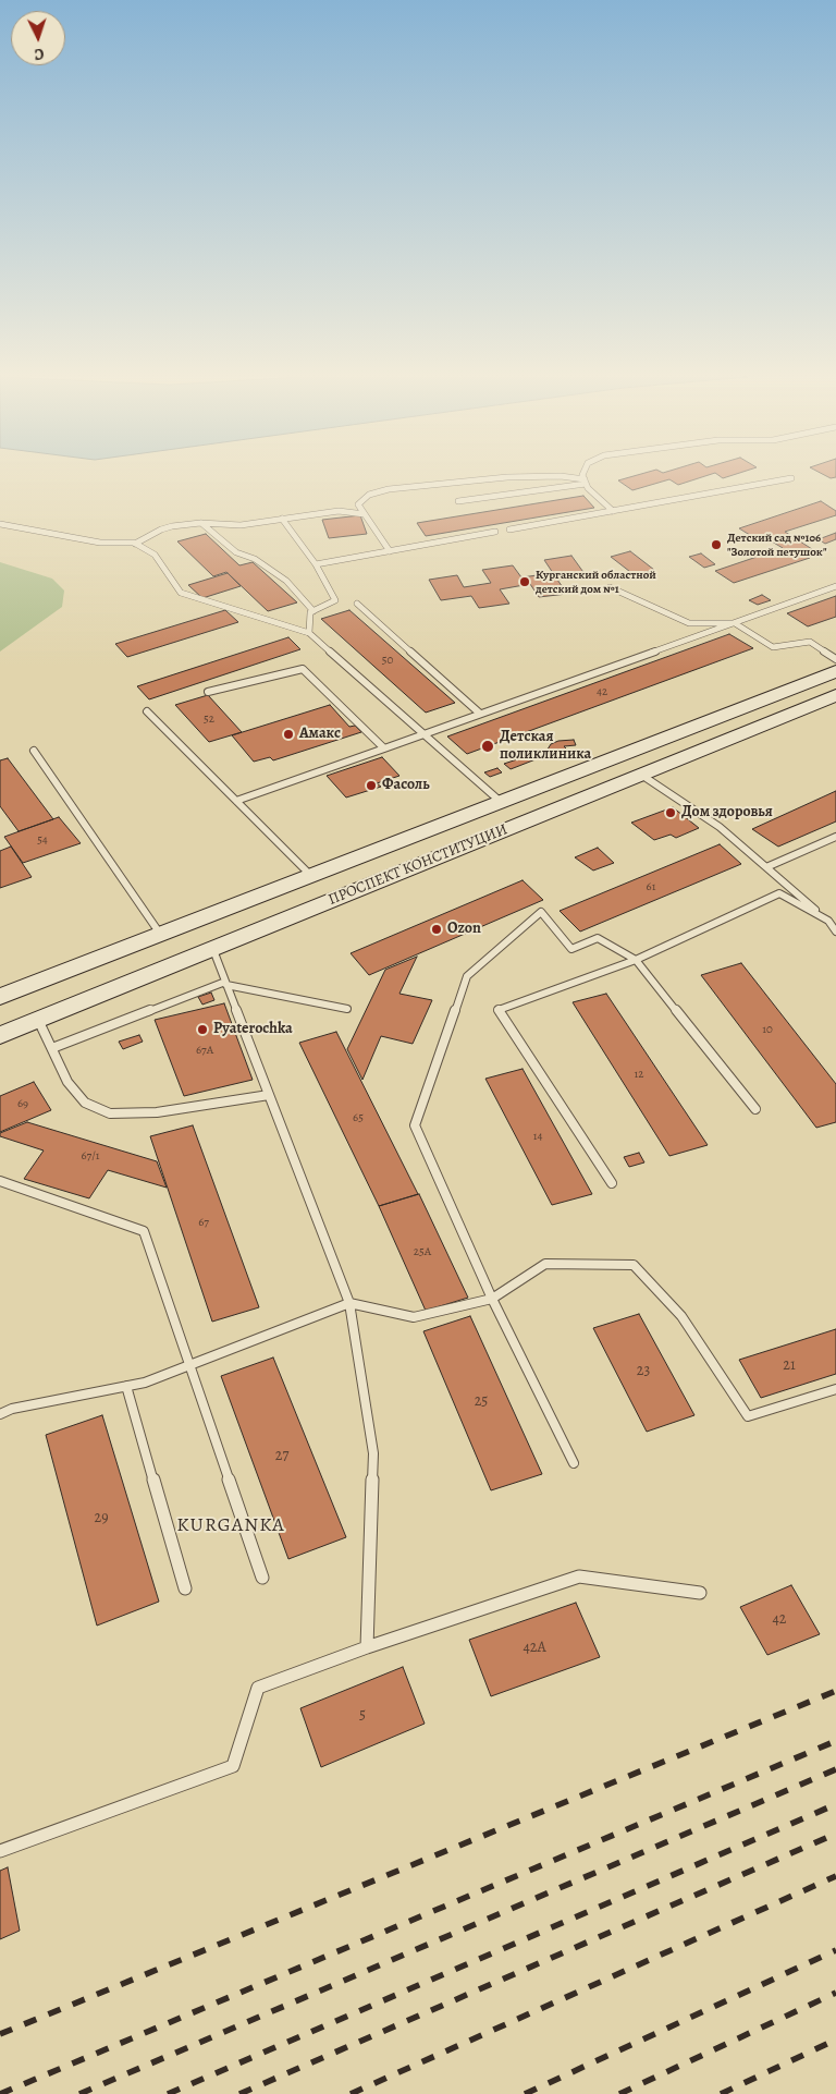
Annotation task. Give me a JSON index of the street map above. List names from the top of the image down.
{
  "streets": {
    "main road": ["ПРОСПЕКТ КОНСТИТУЦИИ"]
  },
  "districts": ["KURGANKA"],
  "places": [
    "Детский сад №106 \"Золотой петушок\"",
    "Курганский областной детский дом №1",
    "Амакс",
    "Детская поликлиника",
    "Фасоль",
    "Дом здоровья",
    "Ozon",
    "Pyaterochka"
  ],
  "house_numbers": [
    "50",
    "42",
    "52",
    "54",
    "61",
    "10",
    "67А",
    "12",
    "69",
    "65",
    "14",
    "67/1",
    "67",
    "25А",
    "21",
    "23",
    "25",
    "27",
    "29",
    "42",
    "42А",
    "5"
  ],
  "north": "bottom"
}
